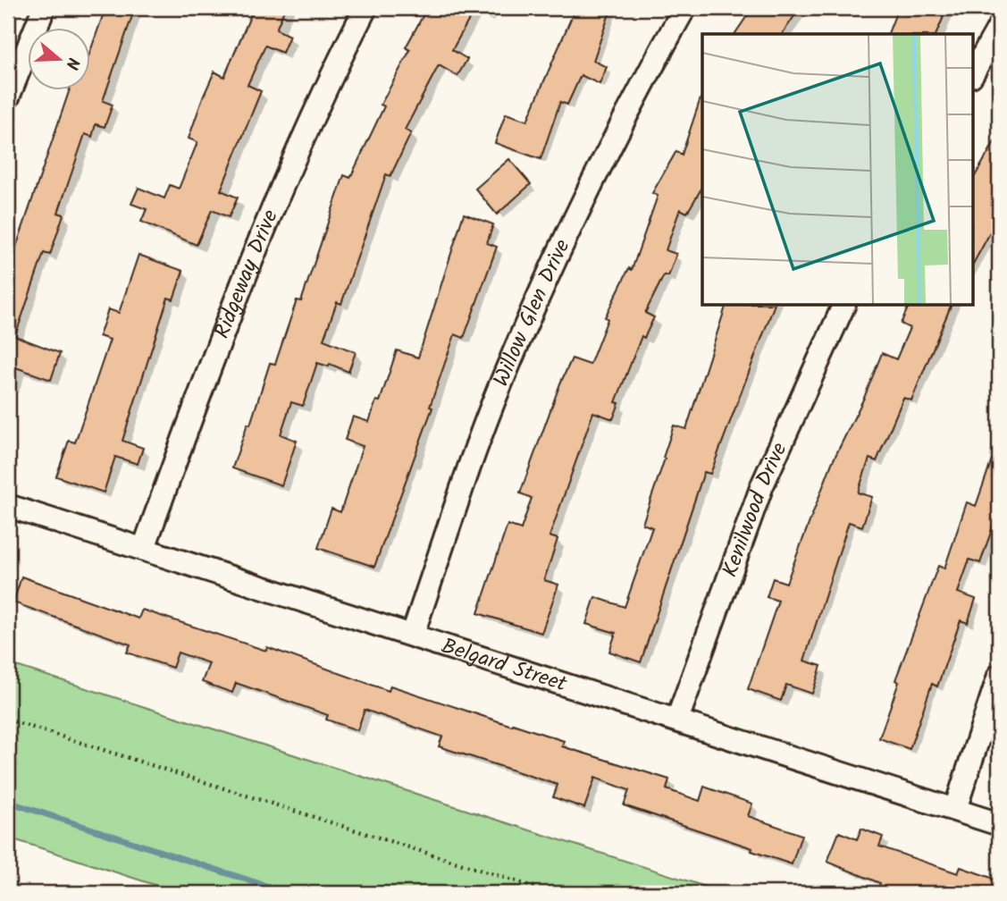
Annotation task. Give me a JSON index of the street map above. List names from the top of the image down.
{
  "streets": {
    "street": [
      "Ridgeway Drive",
      "Willow Glen Drive",
      "Kenilwood Drive",
      "Belgard Street"
    ]
  },
  "crossings": [
    ["Ridgeway Drive", "Belgard Street"],
    ["Willow Glen Drive", "Belgard Street"],
    ["Kenilwood Drive", "Belgard Street"]
  ],
  "north": "right"
}
